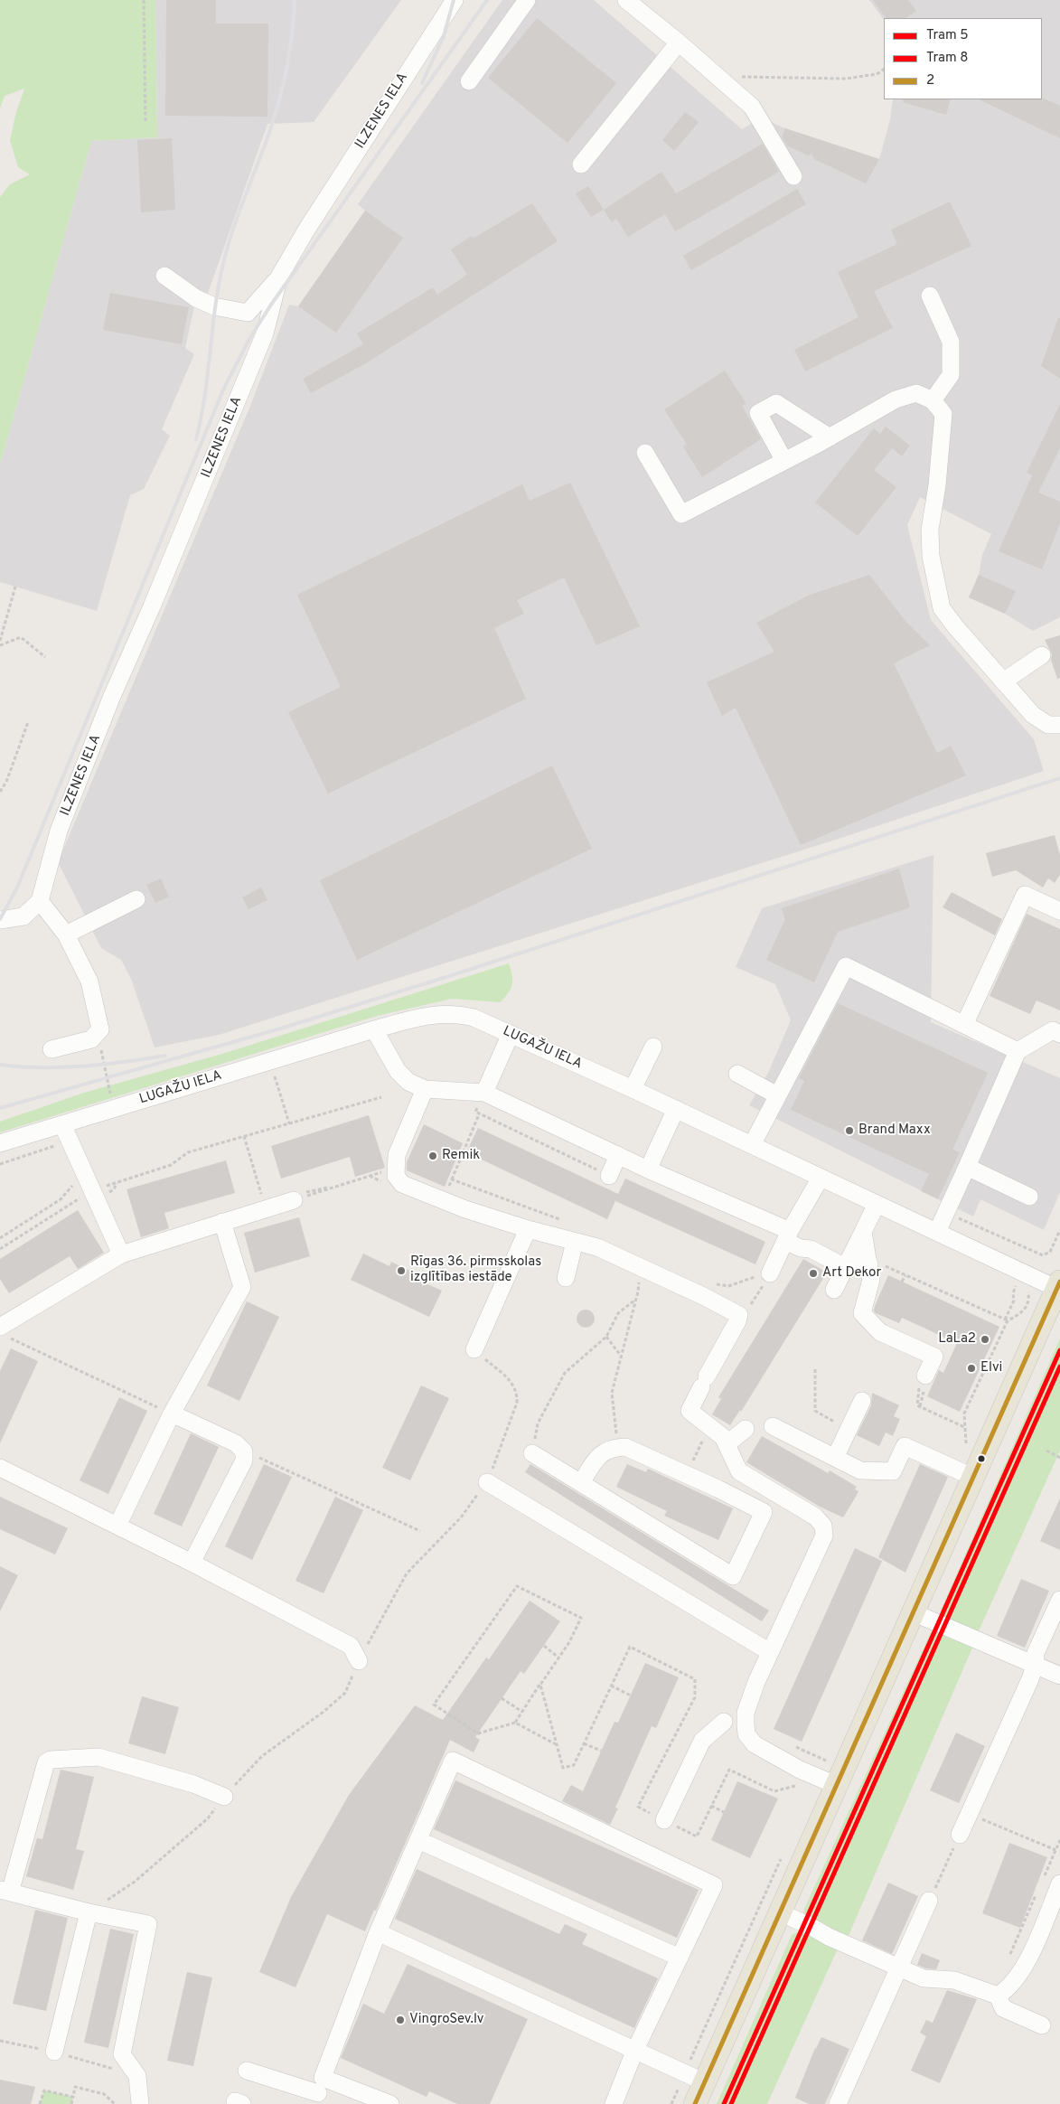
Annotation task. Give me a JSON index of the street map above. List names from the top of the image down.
{
  "streets": {
    "street": ["ILZENES IELA", "LUGAŽU IELA"]
  },
  "places": [
    "Brand Maxx",
    "Remik",
    "Rīgas 36. pirmsskolas izglītības iestāde",
    "Art Dekor",
    "LaLa2",
    "Elvi",
    "VingroSev.lv"
  ],
  "lines": ["transit line 2", "tram line 5", "tram line 8"],
  "legend": ["Tram 5", "Tram 8", "2"]
}
